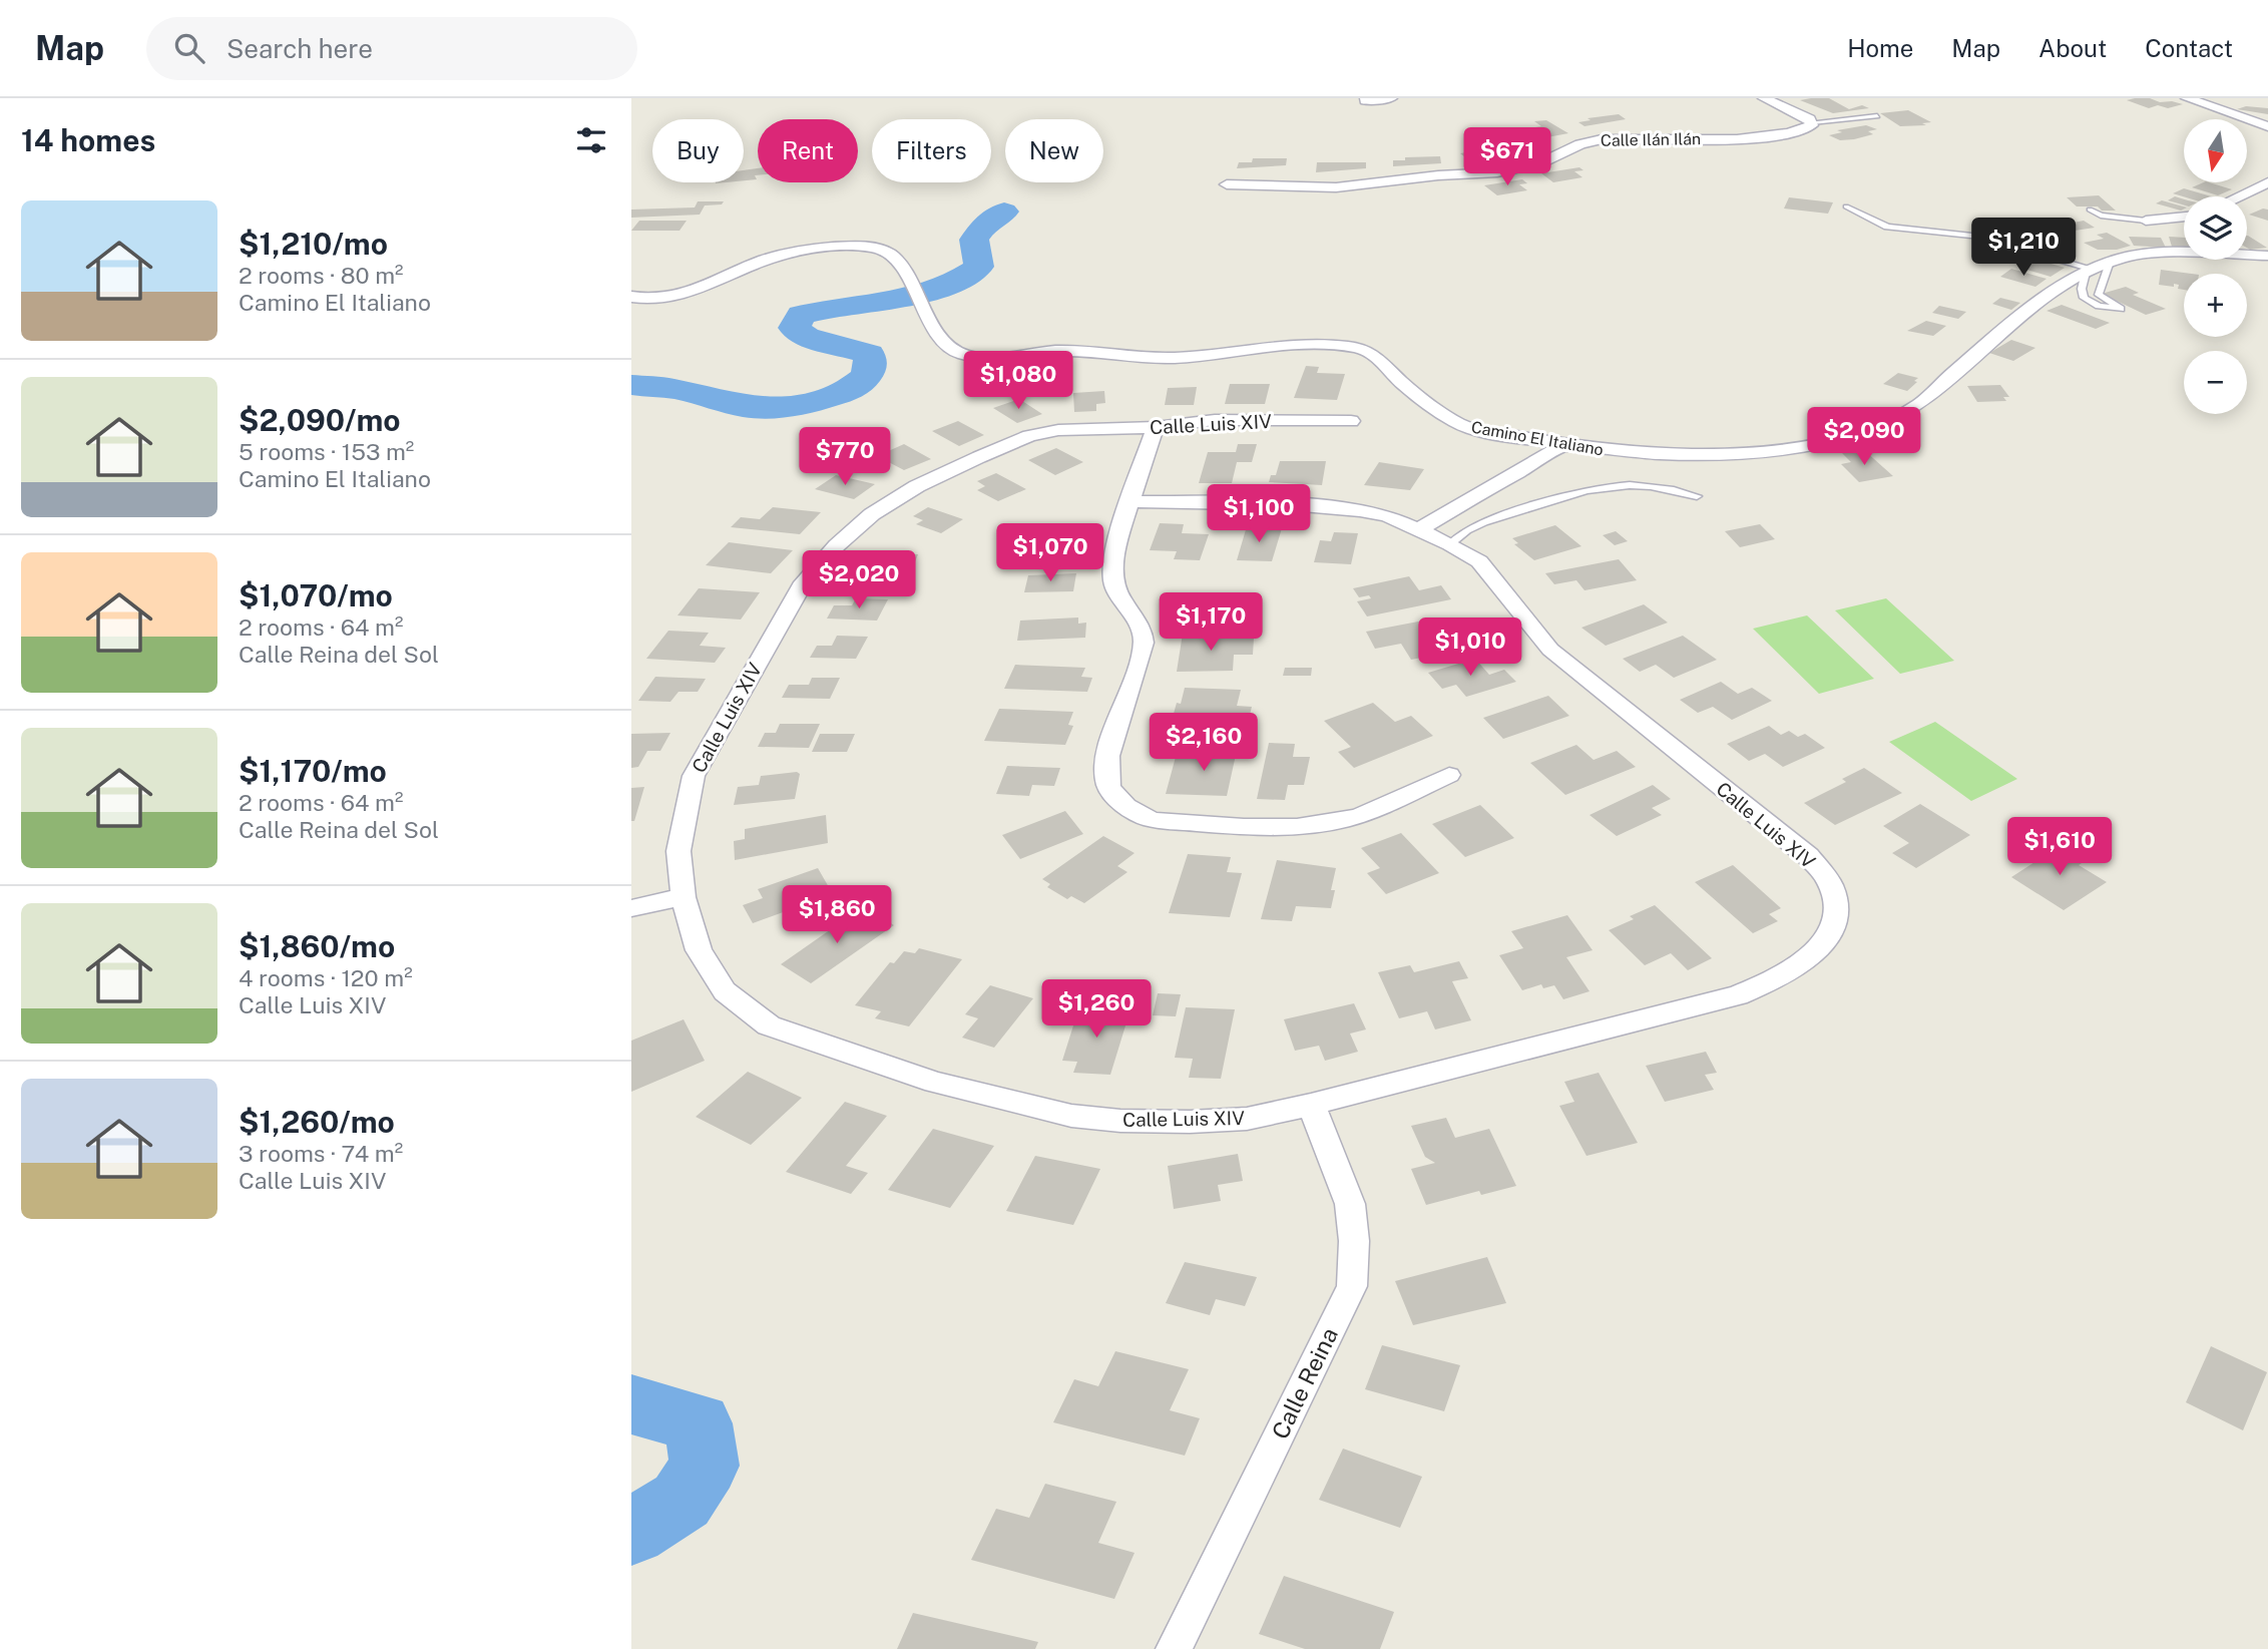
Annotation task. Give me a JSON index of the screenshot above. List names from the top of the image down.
{
  "streets": {
    "street": [
      "Calle Ilán Ilán",
      "Calle Luis XIV",
      "Camino El Italiano",
      "Calle Reina"
    ]
  },
  "crossings": [
    ["Calle Luis XIV", "Calle Reina"]
  ],
  "north": "bottom",
  "page": {
    "header": "Map",
    "search": "Search here",
    "nav": [
      "Home",
      "Map",
      "About",
      "Contact"
    ],
    "heading": "14 homes",
    "map_buttons": ["+", "−"],
    "chip": [
      "Buy",
      "Rent",
      "Filters",
      "New"
    ],
    "price": [
      "$671",
      "$1,210",
      "$1,080",
      "$2,090",
      "$770",
      "$1,100",
      "$1,070",
      "$2,020",
      "$1,170",
      "$1,010",
      "$2,160",
      "$1,610",
      "$1,860",
      "$1,260"
    ],
    "list": [
      {
        "name": "$1,210/mo",
        "note": "2 rooms · 80 m² · Camino El Italiano"
      },
      {
        "name": "$2,090/mo",
        "note": "5 rooms · 153 m² · Camino El Italiano"
      },
      {
        "name": "$1,070/mo",
        "note": "2 rooms · 64 m² · Calle Reina del Sol"
      },
      {
        "name": "$1,170/mo",
        "note": "2 rooms · 64 m² · Calle Reina del Sol"
      },
      {
        "name": "$1,860/mo",
        "note": "4 rooms · 120 m² · Calle Luis XIV"
      },
      {
        "name": "$1,260/mo",
        "note": "3 rooms · 74 m² · Calle Luis XIV"
      }
    ]
  }
}
